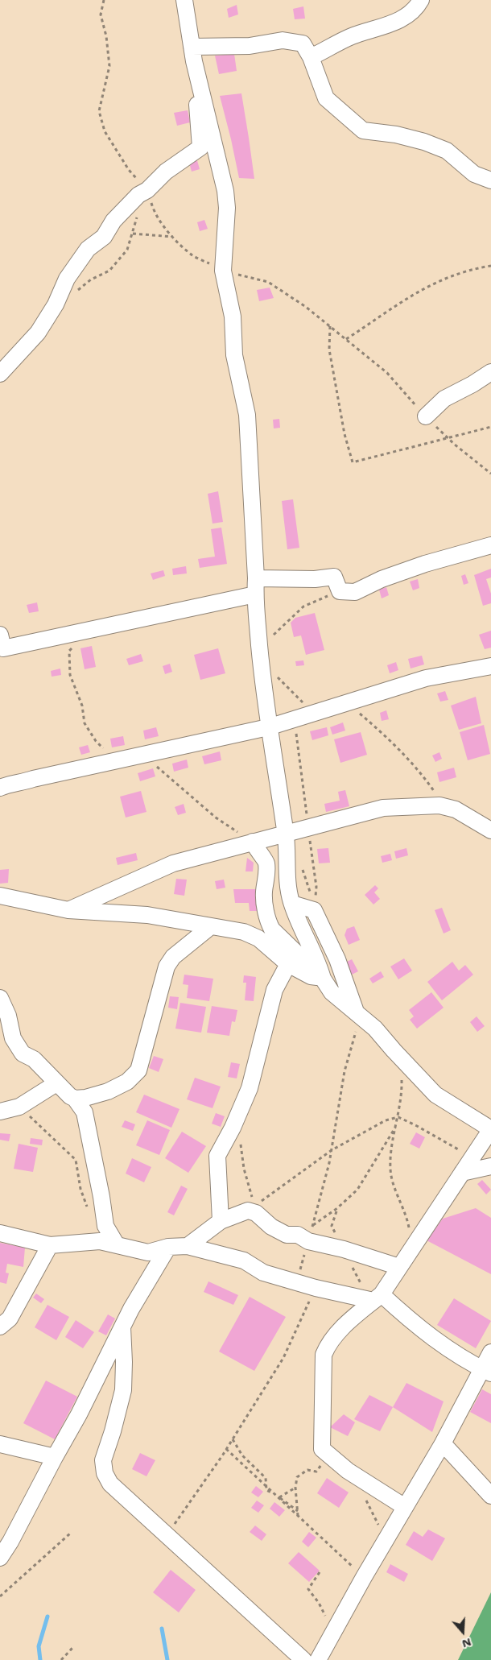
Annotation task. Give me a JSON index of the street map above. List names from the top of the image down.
{
  "north": "bottom"
}
